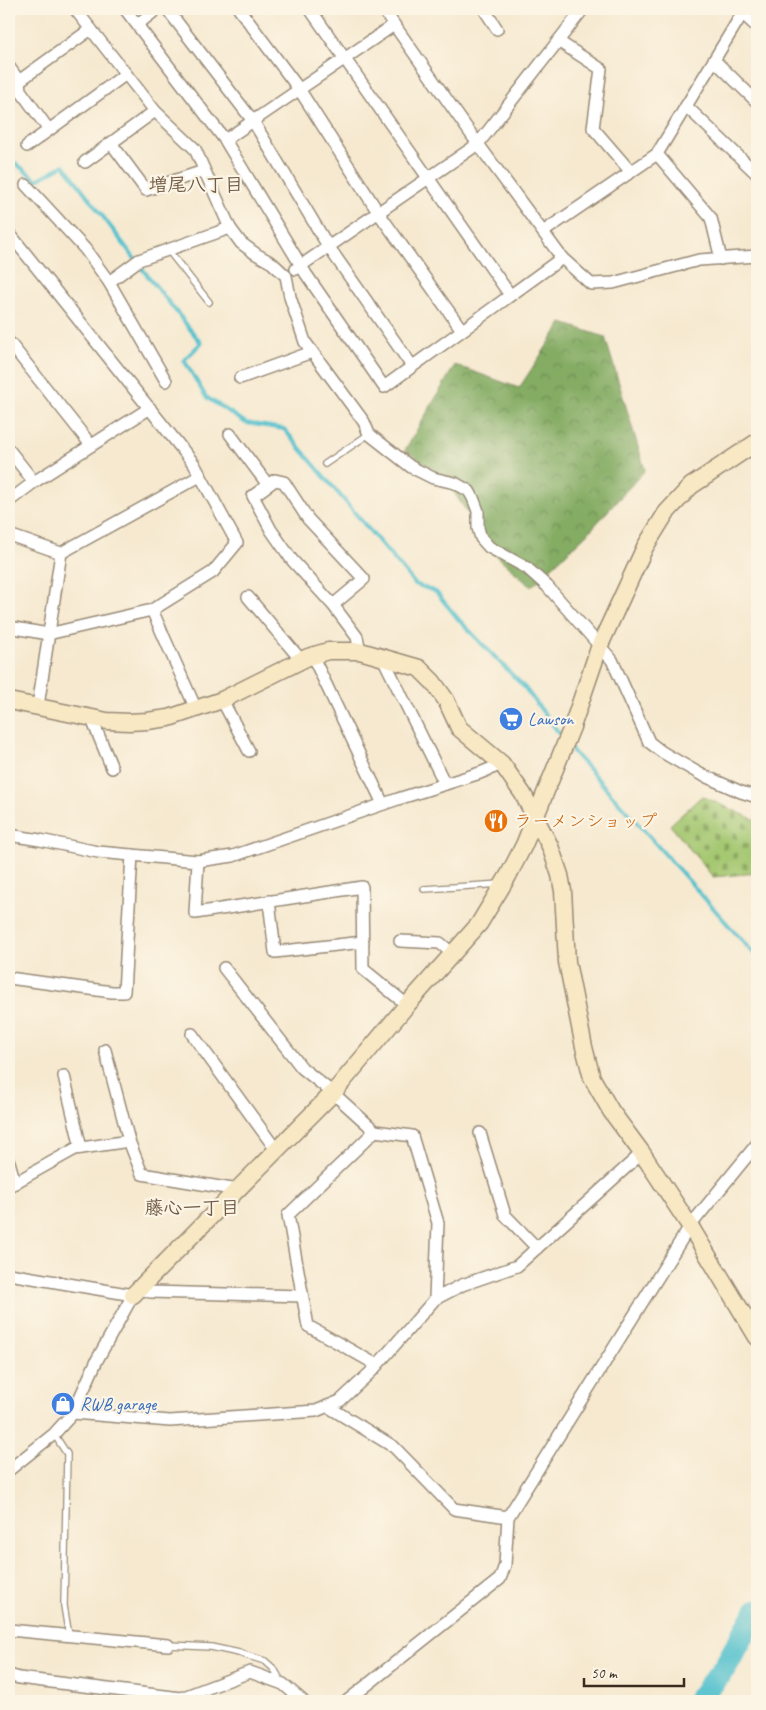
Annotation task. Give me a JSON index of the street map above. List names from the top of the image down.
{
  "districts": ["増尾八丁目", "藤心一丁目"],
  "places": {
    "supermarket": ["Lawson"],
    "restaurant": ["ラーメンショップ"],
    "shop": ["RWB garage"]
  },
  "scale_bar": "50 m"
}
